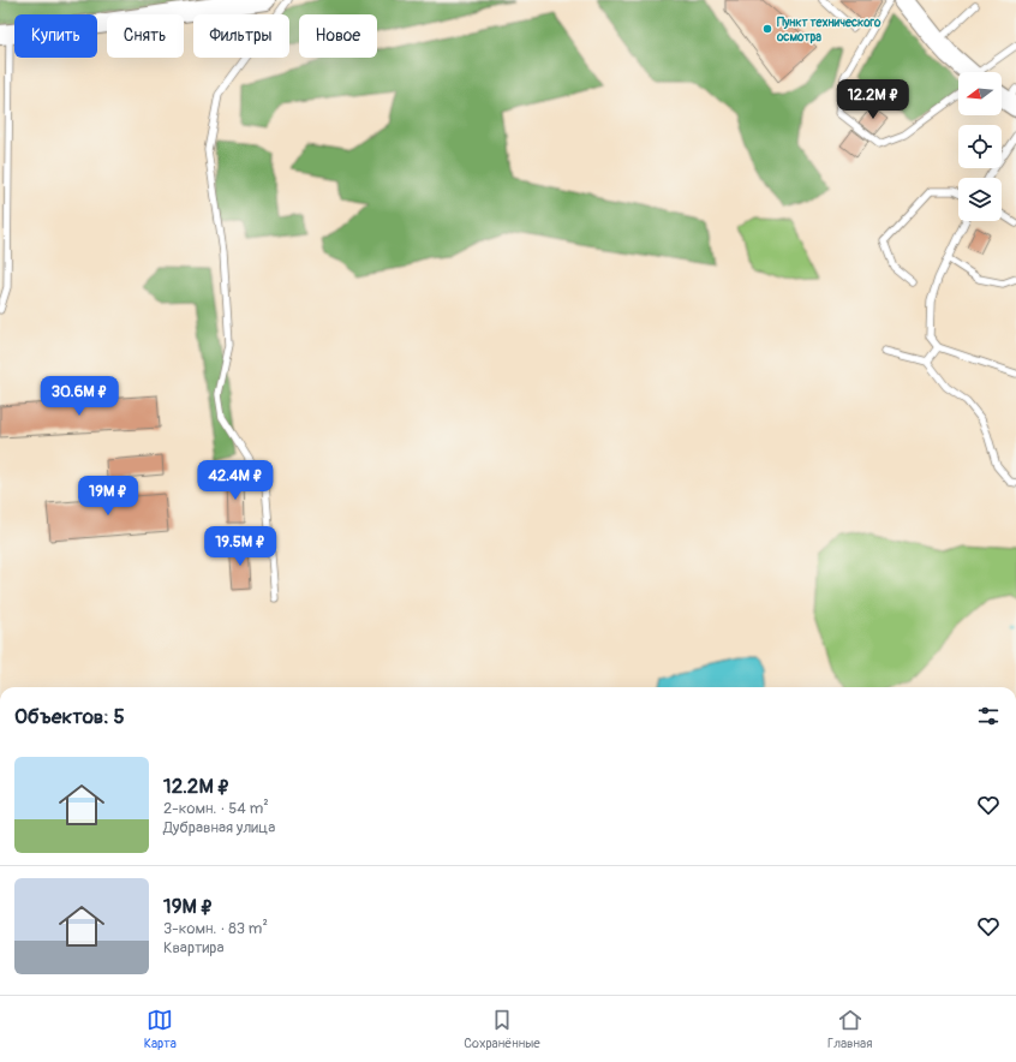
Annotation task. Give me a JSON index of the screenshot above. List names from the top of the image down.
{
  "places": ["Пункт технического осмотра"],
  "north": "left",
  "page": {
    "chip": [
      "Купить",
      "Снять",
      "Фильтры",
      "Новое"
    ],
    "price": [
      "12.2M ₽",
      "30.6M ₽",
      "42.4M ₽",
      "19M ₽",
      "19.5M ₽"
    ],
    "heading": "Объектов: 5",
    "list": [
      {
        "name": "12.2M ₽",
        "note": "2-комн. · 54 m² · Дубравная улица"
      },
      {
        "name": "19M ₽",
        "note": "3-комн. · 83 m² · Квартира"
      }
    ],
    "tabs": ["Карта", "Сохранённые", "Главная"]
  }
}
